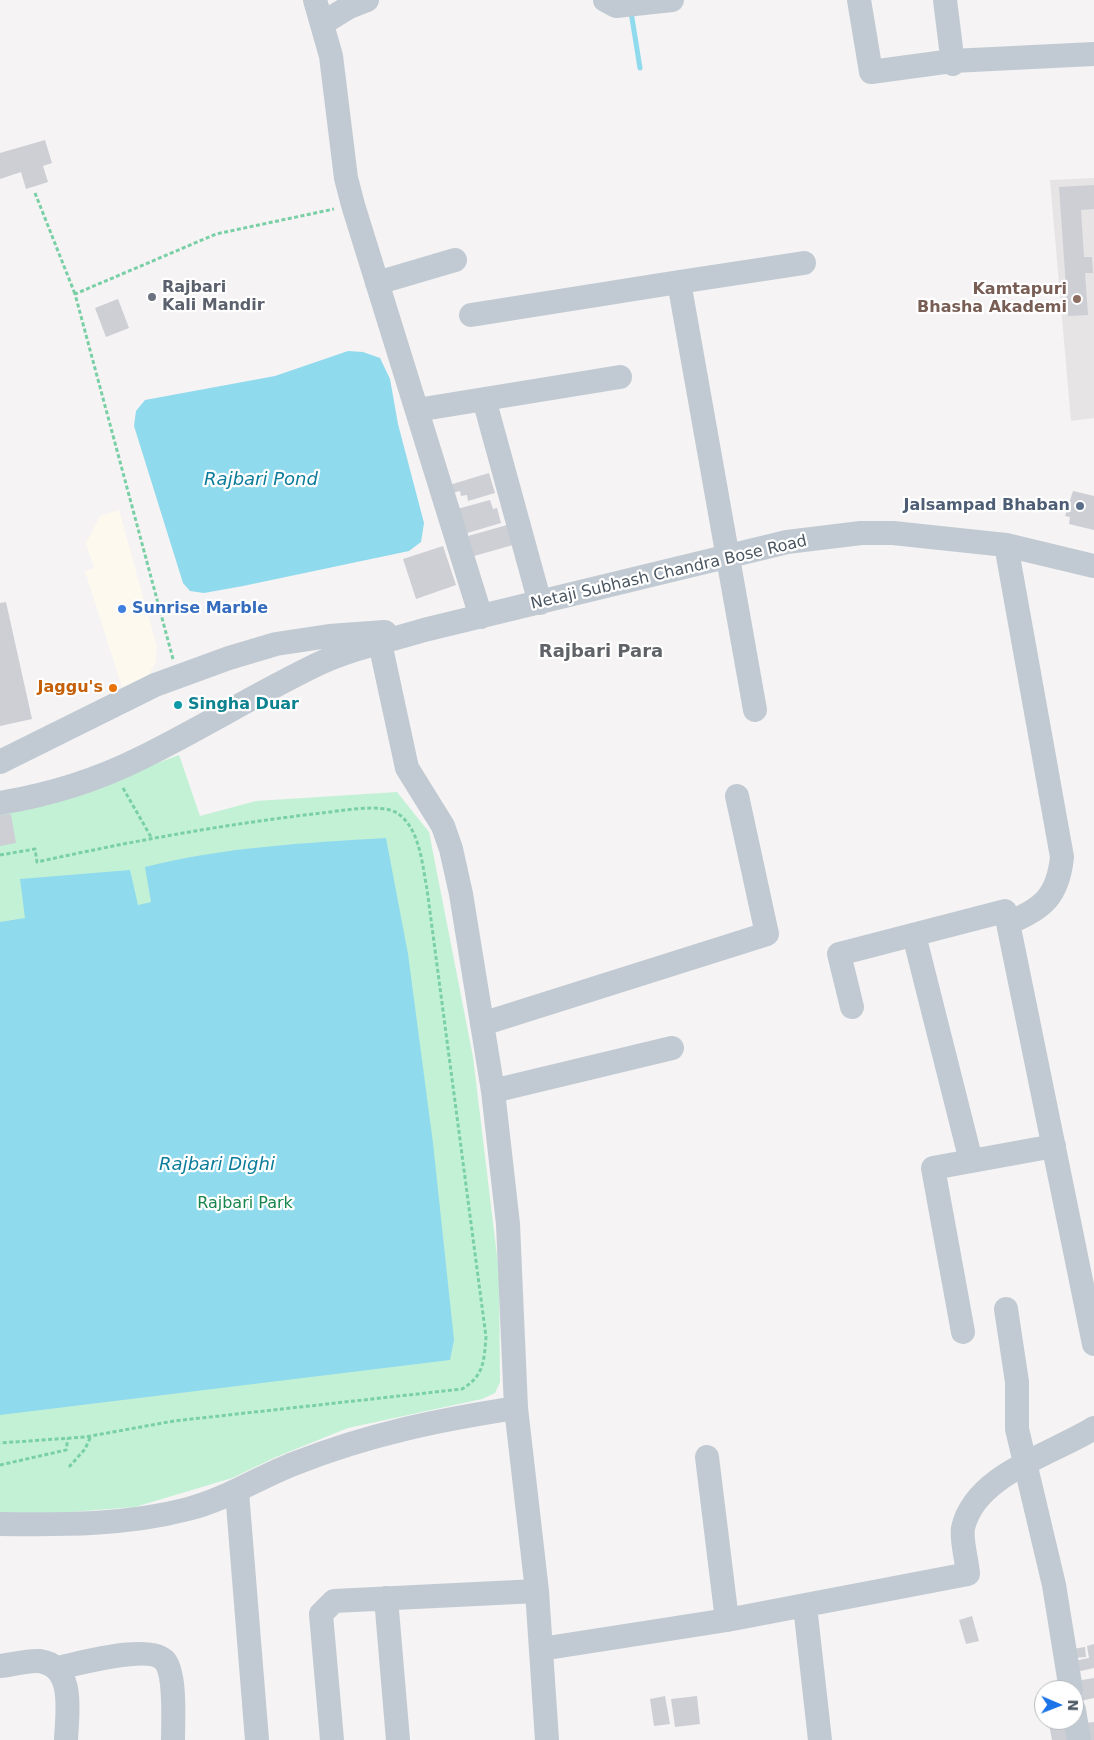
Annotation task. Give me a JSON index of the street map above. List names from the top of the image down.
{
  "streets": {
    "street": ["Netaji Subhash Chandra Bose Road"]
  },
  "districts": ["Rajbari Para"],
  "water": ["Rajbari Pond", "Rajbari Dighi"],
  "parks": ["Rajbari Park"],
  "places": [
    "Rajbari Kali Mandir",
    "Kamtapuri Bhasha Akademi",
    "Jalsampad Bhaban",
    "Sunrise Marble",
    "Jaggu's",
    "Singha Duar"
  ],
  "north": "right"
}
